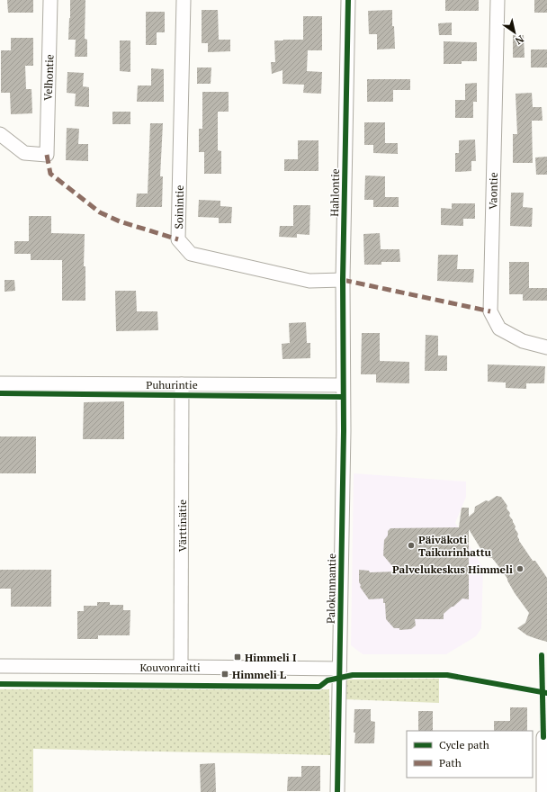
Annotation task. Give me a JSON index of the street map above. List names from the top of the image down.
{
  "streets": {
    "street": [
      "Velhontie",
      "Vaontie",
      "Hahlontie",
      "Soinintie",
      "Puhurintie",
      "Värttinätie",
      "Palokunnantie",
      "Kouvonraitti"
    ]
  },
  "crossings": [
    ["Hahlontie", "Soinintie"],
    ["Hahlontie", "Puhurintie"],
    ["Hahlontie", "Palokunnantie"],
    ["Puhurintie", "Värttinätie"],
    ["Puhurintie", "Palokunnantie"],
    ["Värttinätie", "Kouvonraitti"],
    ["Palokunnantie", "Kouvonraitti"]
  ],
  "places": {
    "other": ["Päiväkoti Taikurinhattu", "Palvelukeskus Himmeli"],
    "transit": ["Himmeli I", "Himmeli L"]
  },
  "legend": ["Cycle path", "Path"],
  "north": "bottom right"
}
